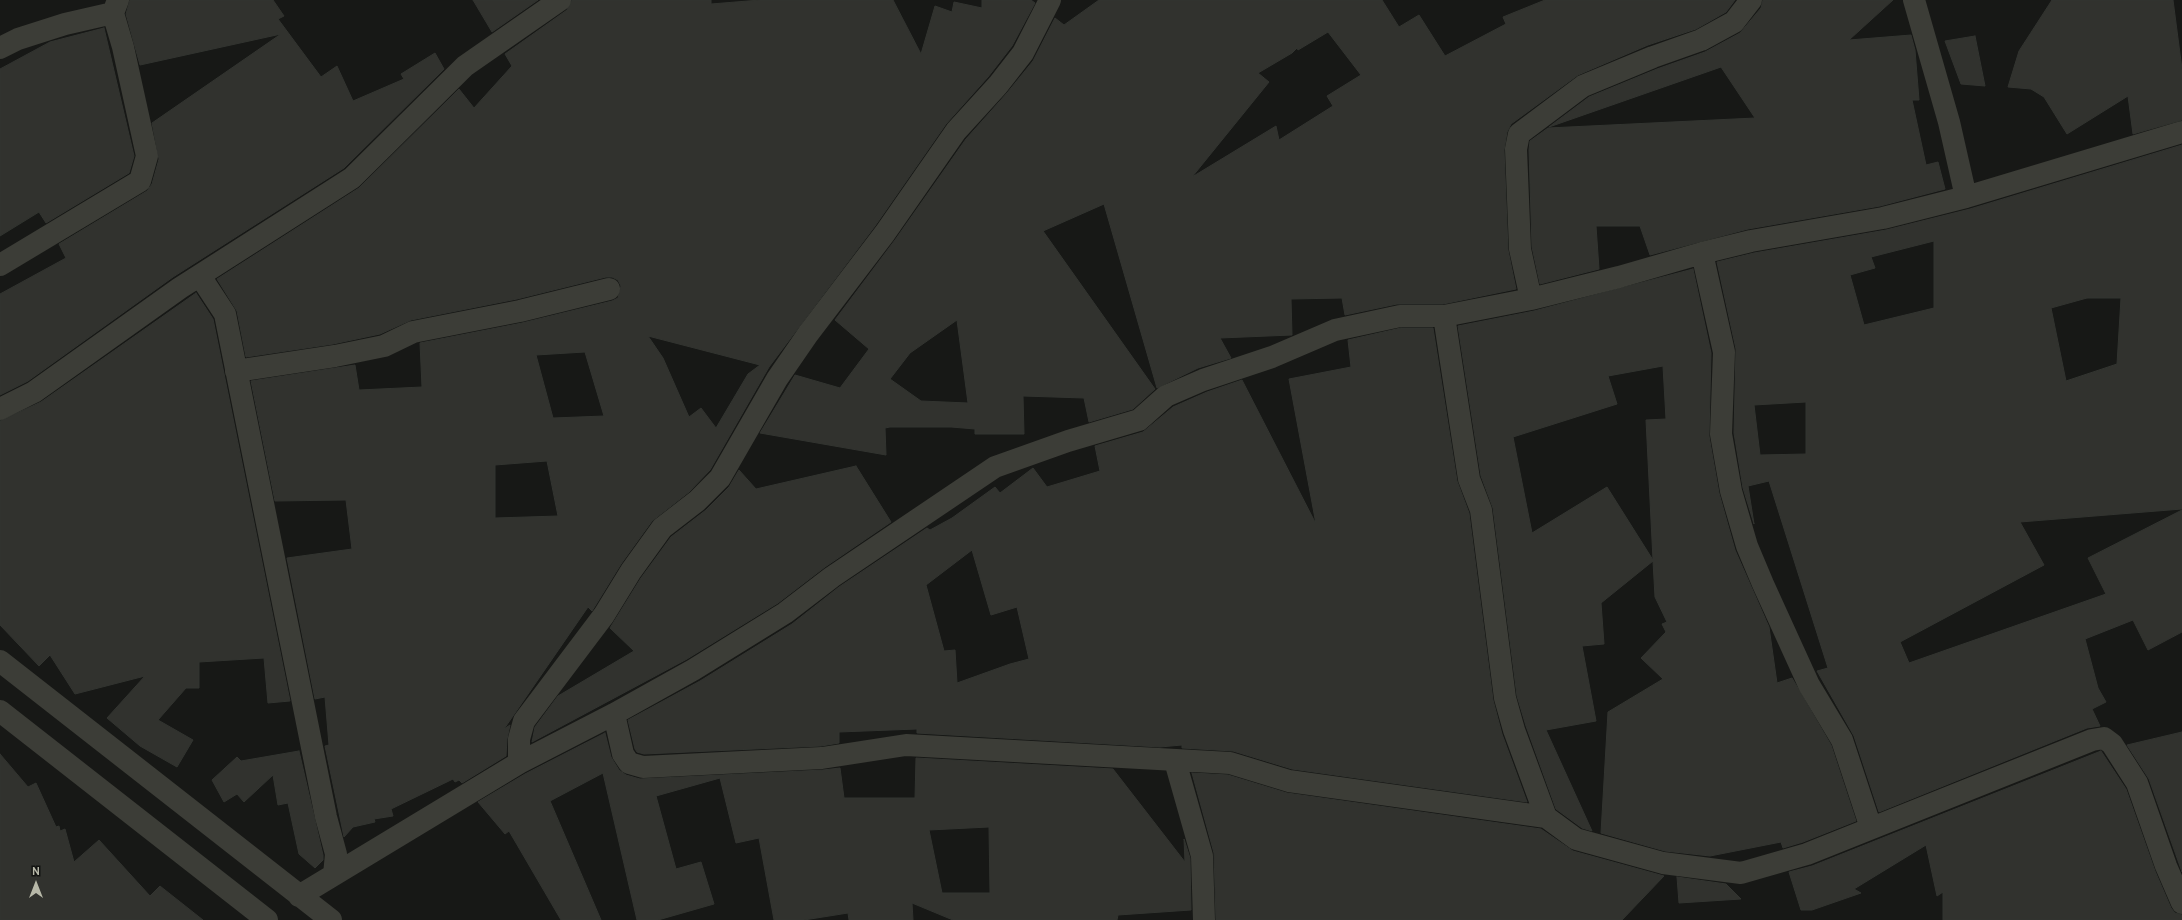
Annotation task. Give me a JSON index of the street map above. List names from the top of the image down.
{
  "north": "top"
}
